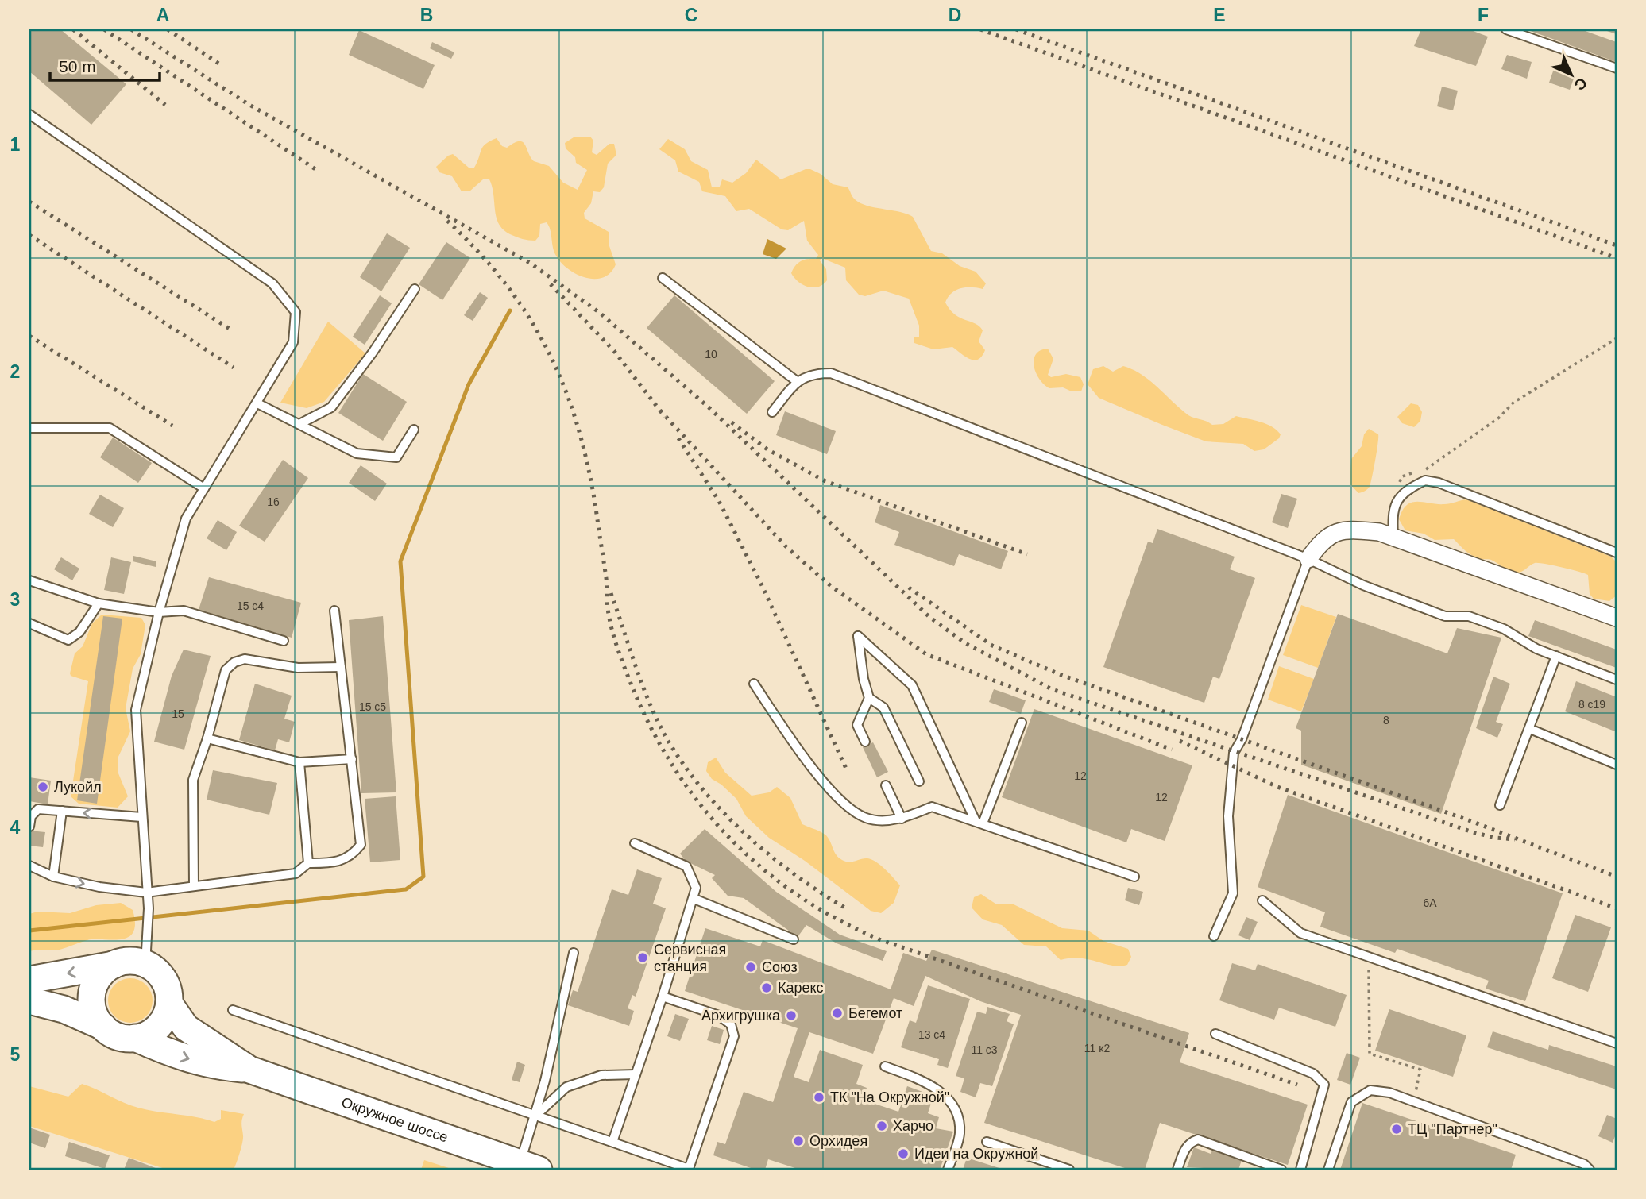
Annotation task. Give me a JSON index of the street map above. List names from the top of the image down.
{
  "streets": {
    "main road": ["Окружное шоссе"]
  },
  "places": [
    "Лукойл",
    "Сервисная станция",
    "Союз",
    "Карекс",
    "Бегемот",
    "Архигрушка",
    "ТК \"На Окружной\"",
    "Харчо",
    "ТЦ \"Партнер\"",
    "Орхидея",
    "Идеи на Окружной"
  ],
  "house_numbers": [
    "10",
    "16",
    "15 с4",
    "8 с19",
    "15 с5",
    "15",
    "8",
    "12",
    "12",
    "6А",
    "13 с4",
    "11 к2",
    "11 с3"
  ],
  "scale_bar": "50 m",
  "north": "bottom right",
  "grid": {
    "columns": [
      "A",
      "B",
      "C",
      "D",
      "E",
      "F"
    ],
    "rows": [
      "1",
      "2",
      "3",
      "4",
      "5"
    ]
  }
}
